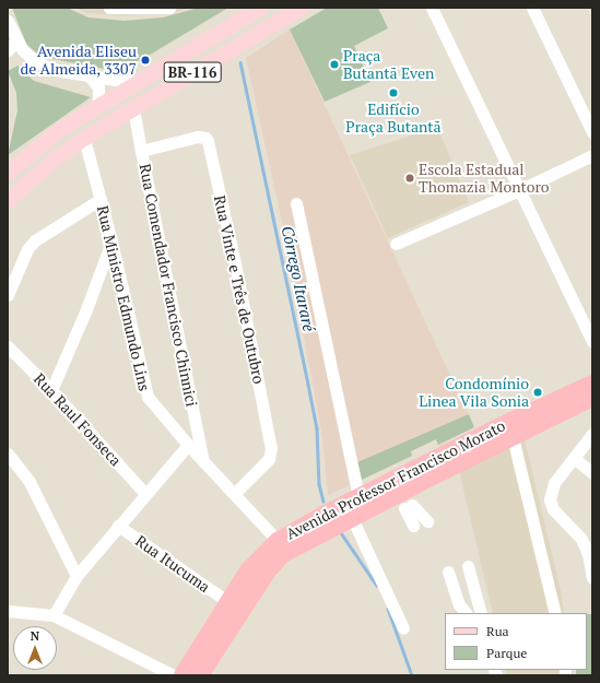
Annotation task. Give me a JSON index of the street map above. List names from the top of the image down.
{
  "streets": {
    "highway": ["Avenida Professor Francisco Morato"],
    "main road": ["BR-116"],
    "street": [
      "Rua Comendador Francisco Chinnici",
      "Rua Vinte e Três de Outubro",
      "Rua Ministro Edmundo Lins",
      "Rua Raul Fonseca",
      "Rua Itucuma"
    ]
  },
  "crossings": [
    ["BR-116", "Rua Comendador Francisco Chinnici"],
    ["BR-116", "Rua Ministro Edmundo Lins"],
    ["Rua Comendador Francisco Chinnici", "Rua Vinte e Três de Outubro"],
    ["Rua Comendador Francisco Chinnici", "Rua Ministro Edmundo Lins"],
    ["Rua Vinte e Três de Outubro", "Rua Ministro Edmundo Lins"],
    ["Rua Ministro Edmundo Lins", "Avenida Professor Francisco Morato"],
    ["Avenida Professor Francisco Morato", "Rua Itucuma"]
  ],
  "water": ["Córrego Itararé"],
  "places": [
    "Avenida Eliseu de Almeida, 3307",
    "Praça Butantã Even",
    "Edifício Praça Butantã",
    "Escola Estadual Thomazia Montoro",
    "Condomínio Linea Vila Sonia"
  ],
  "legend": ["Rua", "Parque"],
  "north": "top"
}
